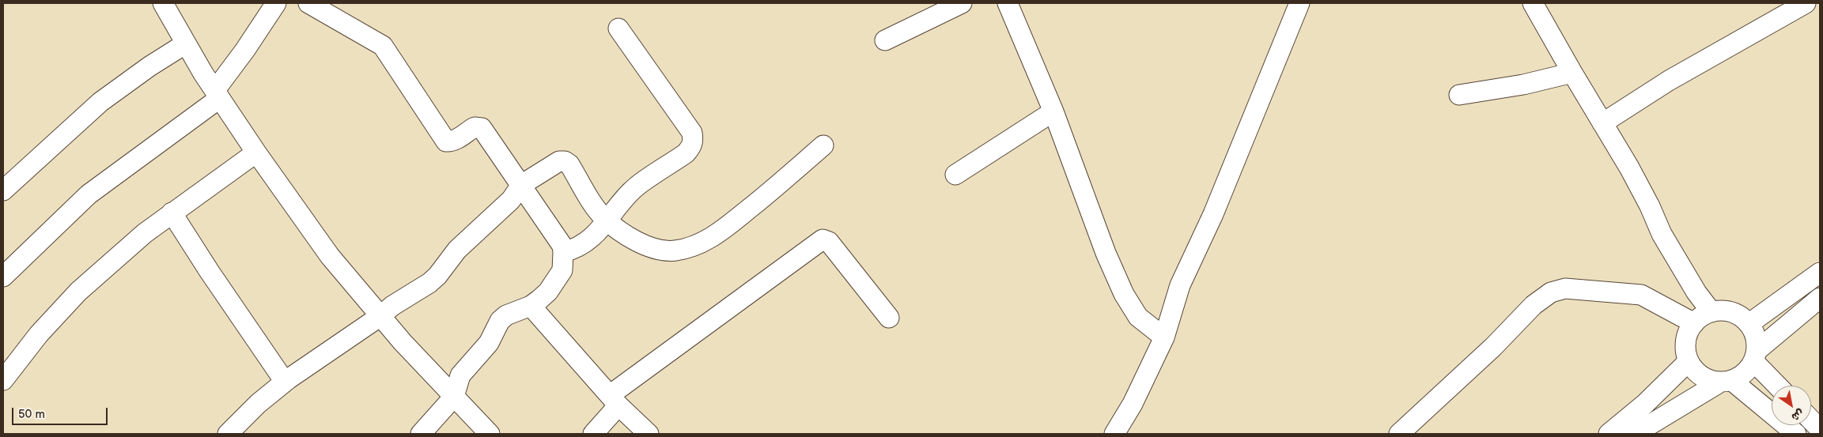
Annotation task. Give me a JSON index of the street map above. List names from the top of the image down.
{
  "scale_bar": "50 m",
  "north": "bottom right"
}
